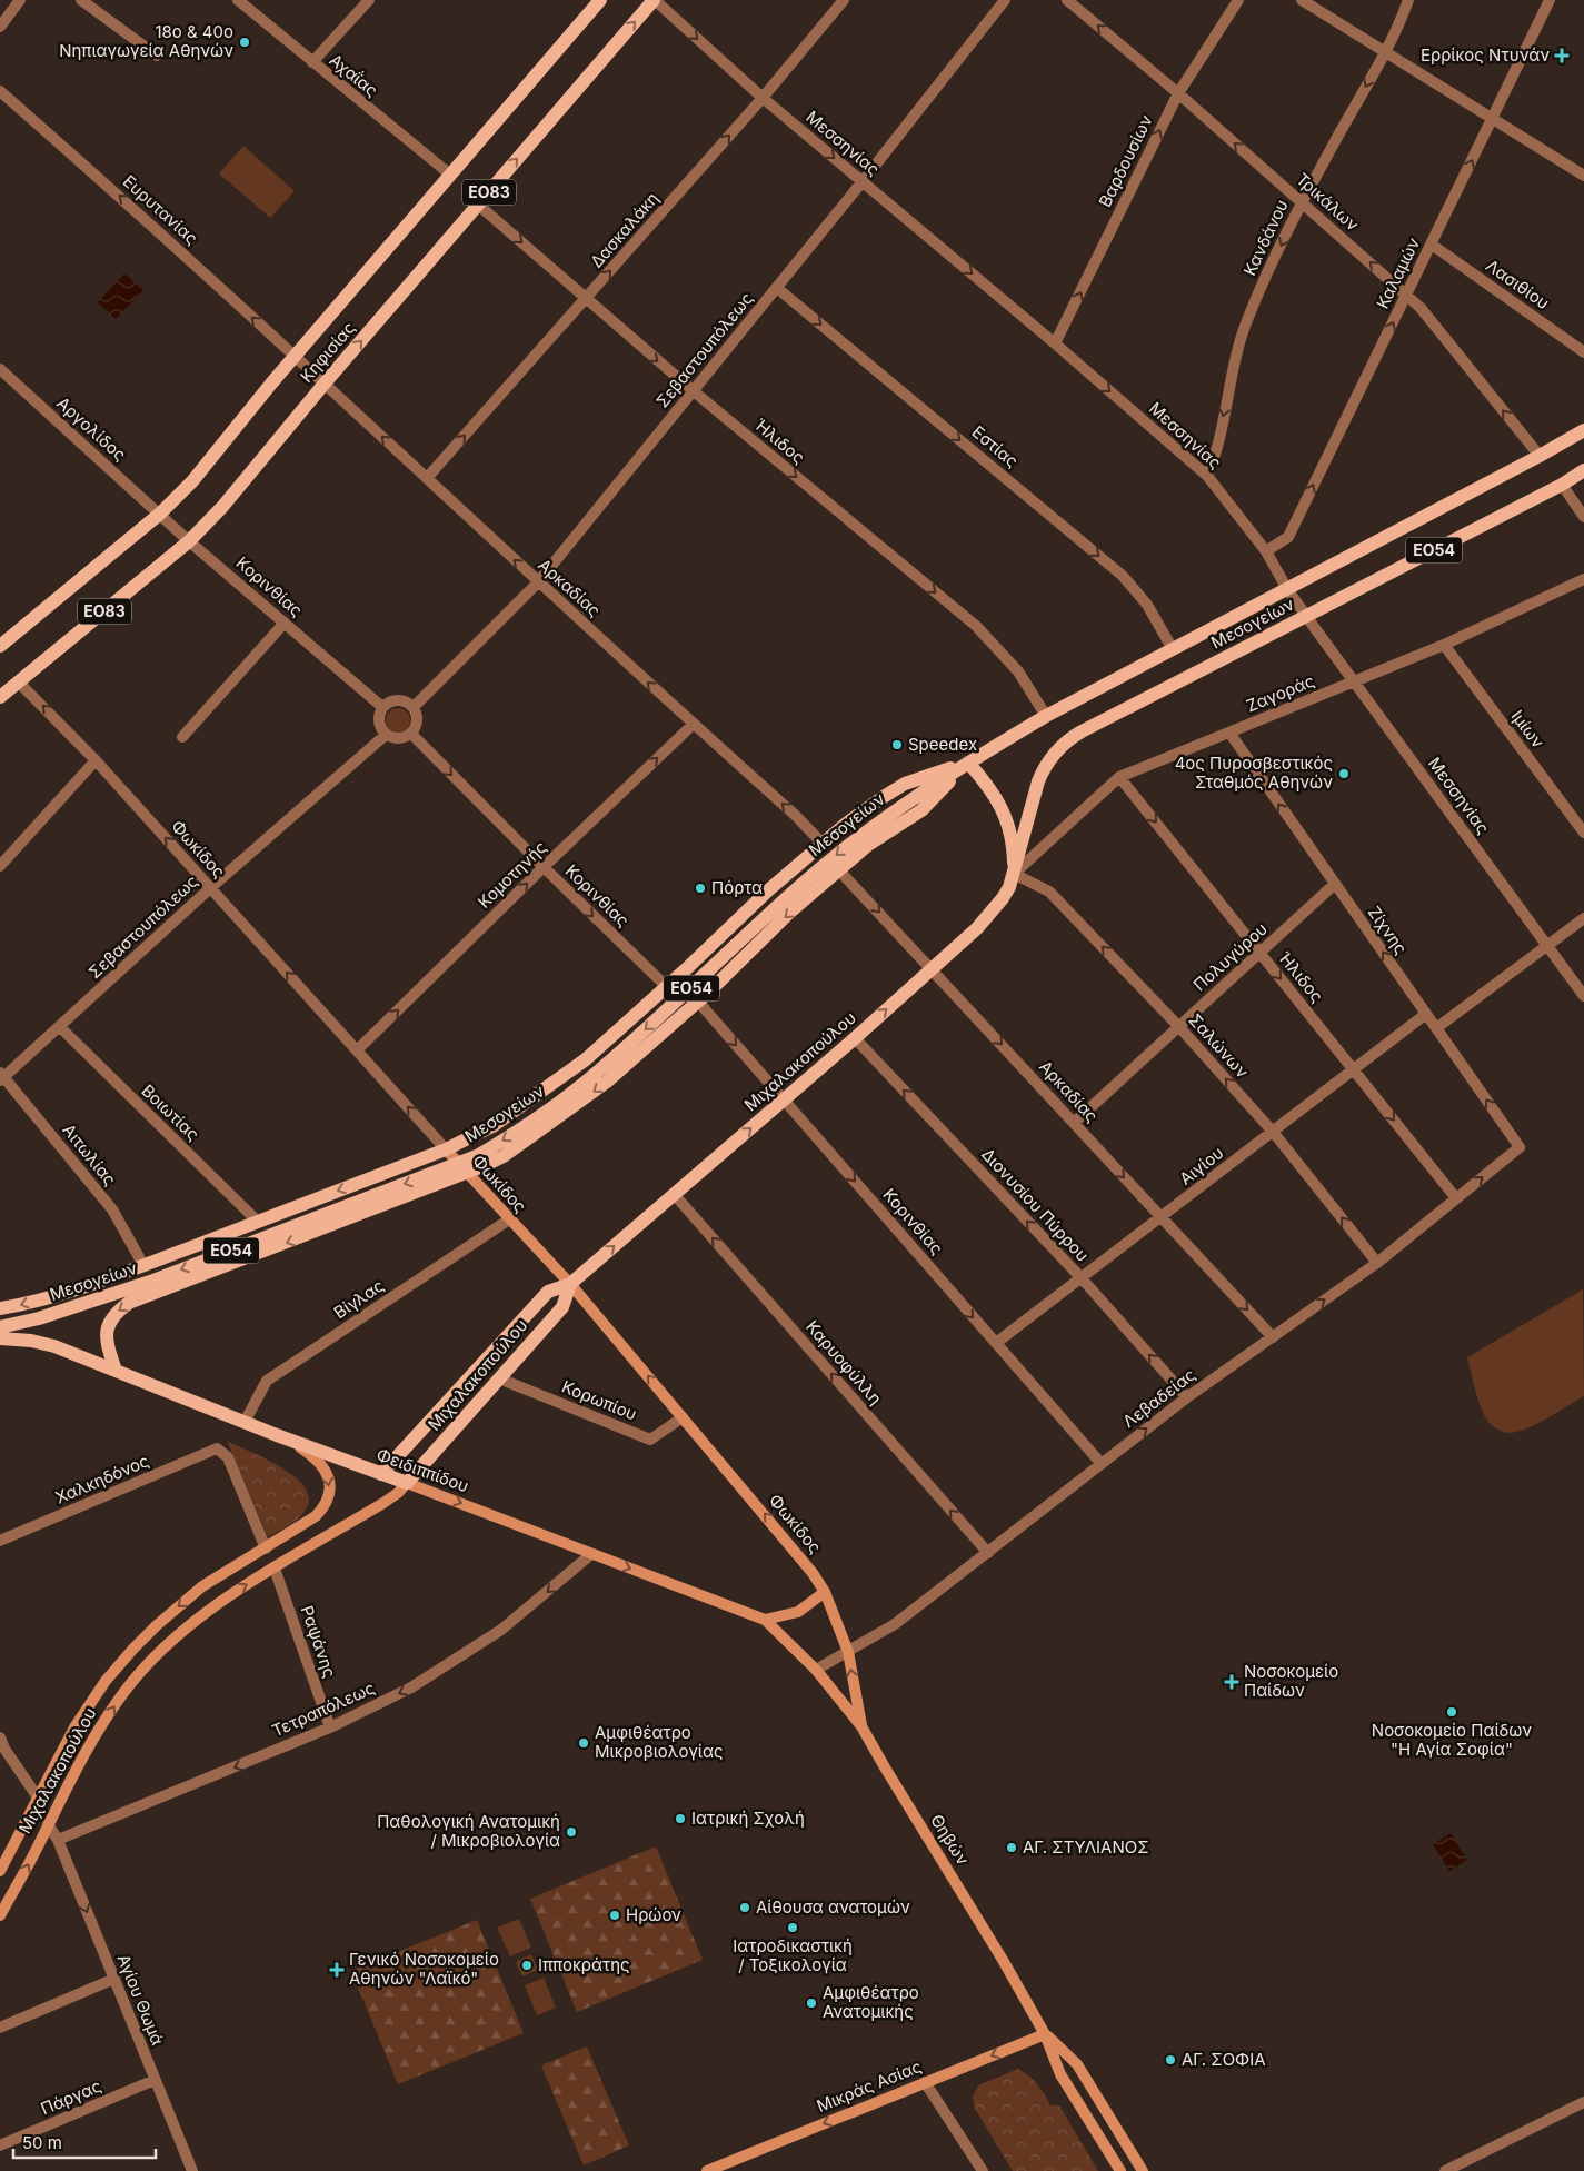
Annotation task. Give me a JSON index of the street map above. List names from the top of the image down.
{
  "streets": {
    "main road": [
      "ΕΟ83",
      "Κηφισίας",
      "ΕΟ54",
      "Μεσογείων",
      "Μιχαλακοπούλου",
      "Φειδιππίδου"
    ],
    "street": [
      "Αχαΐας",
      "Μεσσηνίας",
      "Βαρδουσίων",
      "Τρικάλων",
      "Ευρυτανίας",
      "Δασκαλάκη",
      "Κανδάνου",
      "Καλαμών",
      "Λασιθίου",
      "Σεβαστουπόλεως",
      "Αργολίδος",
      "Ήλιδος",
      "Εστίας",
      "Κορινθίας",
      "Αρκαδίας",
      "Ζαγοράς",
      "Ιμίων",
      "Φωκίδος",
      "Κομοτηνής",
      "Ζίχνης",
      "Πολυγύρου",
      "Σαλώνων",
      "Βοιωτίας",
      "Αιτωλίας",
      "Αιγίου",
      "Διονυσίου Πύρρου",
      "Βίγλας",
      "Καρυοφύλλη",
      "Λεβαδείας",
      "Κορωπίου",
      "Χαλκηδόνος",
      "Ραψάνης",
      "Τετραπόλεως",
      "Θηβών",
      "Αγίου Θωμά",
      "Μικράς Ασίας",
      "Πάργας"
    ]
  },
  "crossings": [
    ["Αχαΐας", "Κηφισίας"],
    ["Μεσσηνίας", "Βαρδουσίων"],
    ["Μεσσηνίας", "Δασκαλάκη"],
    ["Μεσσηνίας", "Κανδάνου"],
    ["Μεσσηνίας", "Καλαμών"],
    ["Μεσσηνίας", "Σεβαστουπόλεως"],
    ["Μεσσηνίας", "Κηφισίας"],
    ["Μεσσηνίας", "Μεσογείων"],
    ["Μεσσηνίας", "Ζαγοράς"],
    ["Βαρδουσίων", "Τρικάλων"],
    ["Τρικάλων", "Κανδάνου"],
    ["Τρικάλων", "Καλαμών"],
    ["Τρικάλων", "Μεσογείων"],
    ["Ευρυτανίας", "Κηφισίας"],
    ["Ευρυτανίας", "Αρκαδίας"],
    ["Δασκαλάκη", "Ήλιδος"],
    ["Δασκαλάκη", "Αρκαδίας"],
    ["Καλαμών", "Λασιθίου"],
    ["Σεβαστουπόλεως", "Ήλιδος"],
    ["Σεβαστουπόλεως", "Εστίας"],
    ["Σεβαστουπόλεως", "Κορινθίας"],
    ["Σεβαστουπόλεως", "Αρκαδίας"],
    ["Σεβαστουπόλεως", "Φωκίδος"],
    ["Σεβαστουπόλεως", "Βοιωτίας"],
    ["Σεβαστουπόλεως", "Αιτωλίας"],
    ["Κηφισίας", "Αργολίδος"],
    ["Κηφισίας", "Ήλιδος"],
    ["Κηφισίας", "Κορινθίας"],
    ["Κηφισίας", "Αρκαδίας"],
    ["Κηφισίας", "Φωκίδος"],
    ["Αργολίδος", "Κορινθίας"],
    ["Ήλιδος", "Μεσογείων"],
    ["Ήλιδος", "Ζαγοράς"],
    ["Ήλιδος", "Πολυγύρου"],
    ["Ήλιδος", "Αιγίου"],
    ["Ήλιδος", "Λεβαδείας"],
    ["Εστίας", "Μεσογείων"],
    ["ΕΟ54", "Μεσογείων"],
    ["ΕΟ54", "Φωκίδος"],
    ["ΕΟ54", "Μιχαλακοπούλου"],
    ["ΕΟ54", "Φειδιππίδου"],
    ["Κορινθίας", "Μεσογείων"],
    ["Κορινθίας", "Κομοτηνής"],
    ["Κορινθίας", "Μιχαλακοπούλου"],
    ["Κορινθίας", "Αιγίου"],
    ["Κορινθίας", "Λεβαδείας"],
    ["Αρκαδίας", "Μεσογείων"],
    ["Αρκαδίας", "Κομοτηνής"],
    ["Αρκαδίας", "Πολυγύρου"],
    ["Αρκαδίας", "Μιχαλακοπούλου"],
    ["Αρκαδίας", "Αιγίου"],
    ["Αρκαδίας", "Λεβαδείας"],
    ["Μεσογείων", "Ζαγοράς"],
    ["Μεσογείων", "Φωκίδος"],
    ["Μεσογείων", "Σαλώνων"],
    ["Μεσογείων", "Μιχαλακοπούλου"],
    ["Μεσογείων", "Βοιωτίας"],
    ["Μεσογείων", "Αιτωλίας"],
    ["Μεσογείων", "Φειδιππίδου"],
    ["Ζαγοράς", "Ιμίων"],
    ["Ζαγοράς", "Ζίχνης"],
    ["Ζαγοράς", "Σαλώνων"],
    ["Ζαγοράς", "Μιχαλακοπούλου"],
    ["Φωκίδος", "Κομοτηνής"],
    ["Φωκίδος", "Μιχαλακοπούλου"],
    ["Φωκίδος", "Βίγλας"],
    ["Φωκίδος", "Λεβαδείας"],
    ["Φωκίδος", "Κορωπίου"],
    ["Φωκίδος", "Θηβών"],
    ["Ζίχνης", "Πολυγύρου"],
    ["Ζίχνης", "Αιγίου"],
    ["Ζίχνης", "Λεβαδείας"],
    ["Πολυγύρου", "Σαλώνων"],
    ["Σαλώνων", "Μιχαλακοπούλου"],
    ["Σαλώνων", "Αιγίου"],
    ["Σαλώνων", "Λεβαδείας"],
    ["Μιχαλακοπούλου", "Διονυσίου Πύρρου"],
    ["Μιχαλακοπούλου", "Καρυοφύλλη"],
    ["Μιχαλακοπούλου", "Κορωπίου"],
    ["Μιχαλακοπούλου", "Φειδιππίδου"],
    ["Μιχαλακοπούλου", "Χαλκηδόνος"],
    ["Μιχαλακοπούλου", "Ραψάνης"],
    ["Αιγίου", "Διονυσίου Πύρρου"],
    ["Διονυσίου Πύρρου", "Λεβαδείας"],
    ["Βίγλας", "Φειδιππίδου"],
    ["Καρυοφύλλη", "Λεβαδείας"],
    ["Λεβαδείας", "Φειδιππίδου"],
    ["Λεβαδείας", "Θηβών"],
    ["Φειδιππίδου", "Τετραπόλεως"],
    ["Φειδιππίδου", "Θηβών"],
    ["Ραψάνης", "Τετραπόλεως"],
    ["Τετραπόλεως", "Αγίου Θωμά"],
    ["Θηβών", "Μικράς Ασίας"],
    ["Αγίου Θωμά", "Πάργας"]
  ],
  "one_way": [
    "Μεσσηνίας",
    "Βαρδουσίων",
    "Τρικάλων",
    "Ευρυτανίας",
    "Δασκαλάκη",
    "Κανδάνου",
    "Καλαμών",
    "Ήλιδος",
    "Εστίας",
    "Κορινθίας",
    "Φωκίδος",
    "Κομοτηνής",
    "Ζίχνης",
    "Σαλώνων",
    "Διονυσίου Πύρρου",
    "Καρυοφύλλη",
    "Λεβαδείας",
    "Φειδιππίδου",
    "Τετραπόλεως",
    "Αγίου Θωμά",
    "Μικράς Ασίας"
  ],
  "places": {
    "other": [
      "18ο & 40ο Νηπιαγωγεία Αθηνών",
      "Speedex",
      "4ος Πυροσβεστικός Σταθμός Αθηνών",
      "Πόρτα",
      "Νοσοκομείο Παίδων \"Η Αγία Σοφία\"",
      "Αμφιθέατρο Μικροβιολογίας",
      "Ιατρική Σχολή",
      "Παθολογική Ανατομική / Μικροβιολογία",
      "ΑΓ. ΣΤΥΛΙΑΝΟΣ",
      "Αίθουσα ανατομών",
      "Ηρώον",
      "Ιατροδικαστική / Τοξικολογία",
      "Ιπποκράτης",
      "Αμφιθέατρο Ανατομικής",
      "ΑΓ. ΣΟΦΙΑ"
    ],
    "health": ["Ερρίκος Ντυνάν", "Νοσοκομείο Παίδων", "Γενικό Νοσοκομείο Αθηνών \"Λαϊκό\""]
  },
  "scale_bar": "50 m"
}
